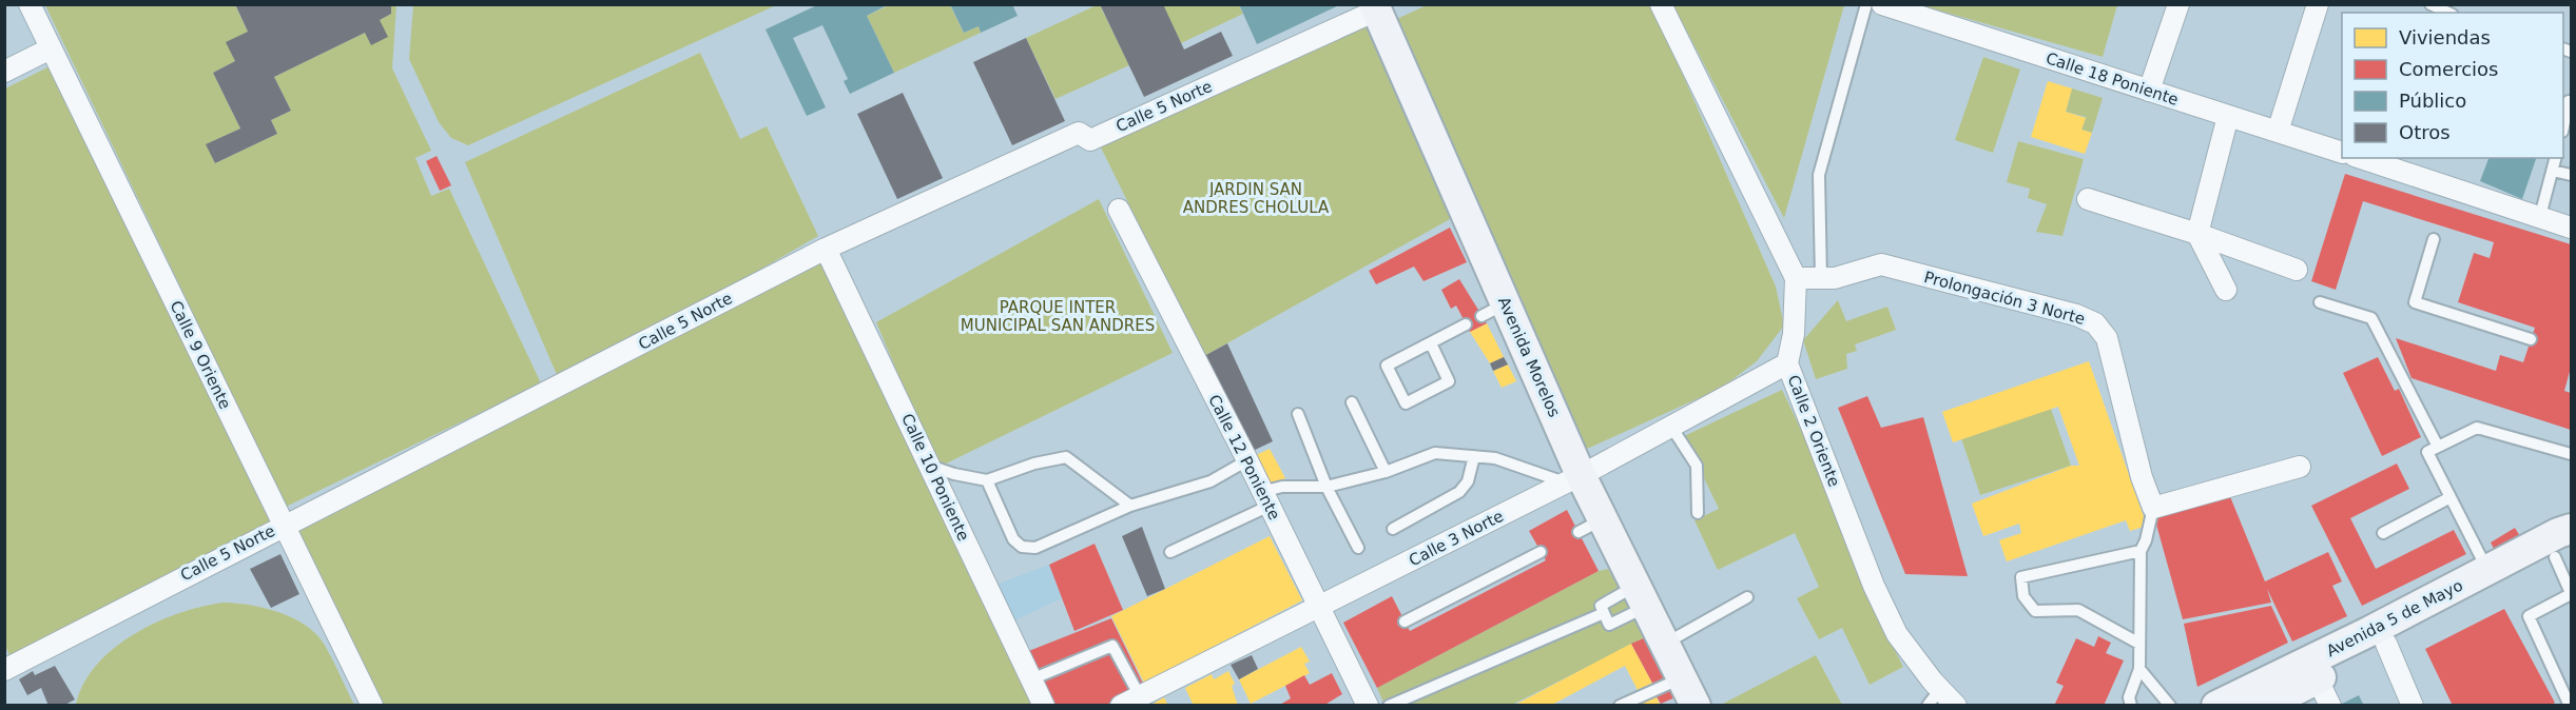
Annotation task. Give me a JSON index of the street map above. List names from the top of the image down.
{
  "streets": {
    "main road": ["Avenida Morelos", "Avenida 5 de Mayo"],
    "street": [
      "Calle 18 Poniente",
      "Calle 5 Norte",
      "Prolongación 3 Norte",
      "Calle 9 Oriente",
      "Calle 2 Oriente",
      "Calle 12 Poniente",
      "Calle 10 Poniente",
      "Calle 3 Norte"
    ]
  },
  "crossings": [
    ["Calle 5 Norte", "Calle 9 Oriente"],
    ["Calle 5 Norte", "Avenida Morelos"],
    ["Calle 5 Norte", "Calle 10 Poniente"],
    ["Prolongación 3 Norte", "Calle 2 Oriente"],
    ["Avenida Morelos", "Calle 3 Norte"],
    ["Calle 2 Oriente", "Calle 3 Norte"],
    ["Calle 12 Poniente", "Calle 3 Norte"]
  ],
  "parks": ["JARDIN SAN ANDRES CHOLULA", "PARQUE INTER MUNICIPAL SAN ANDRES"],
  "legend": [
    "Viviendas",
    "Comercios",
    "Público",
    "Otros"
  ]
}
